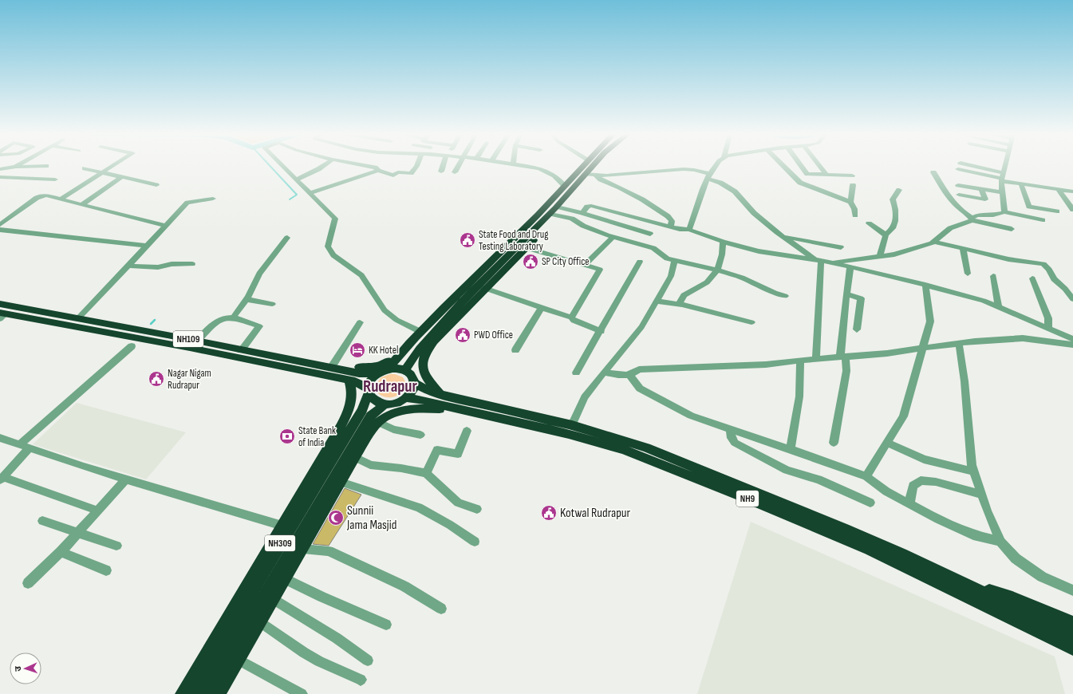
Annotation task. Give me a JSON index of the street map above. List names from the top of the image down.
{
  "streets": {
    "highway": ["NH109", "NH9", "NH309"]
  },
  "crossings": [
    ["NH109", "NH9"],
    ["NH109", "NH309"],
    ["NH9", "NH309"]
  ],
  "districts": ["Rudrapur"],
  "places": {
    "public building": [
      "State Food and Drug Testing Laboratory",
      "SP City Office",
      "PWD Office",
      "Nagar Nigam Rudrapur",
      "Kotwal Rudrapur"
    ],
    "hotel": ["KK Hotel"],
    "bank": ["State Bank of India"],
    "mosque": ["Sunnii Jama Masjid"]
  },
  "north": "left"
}
